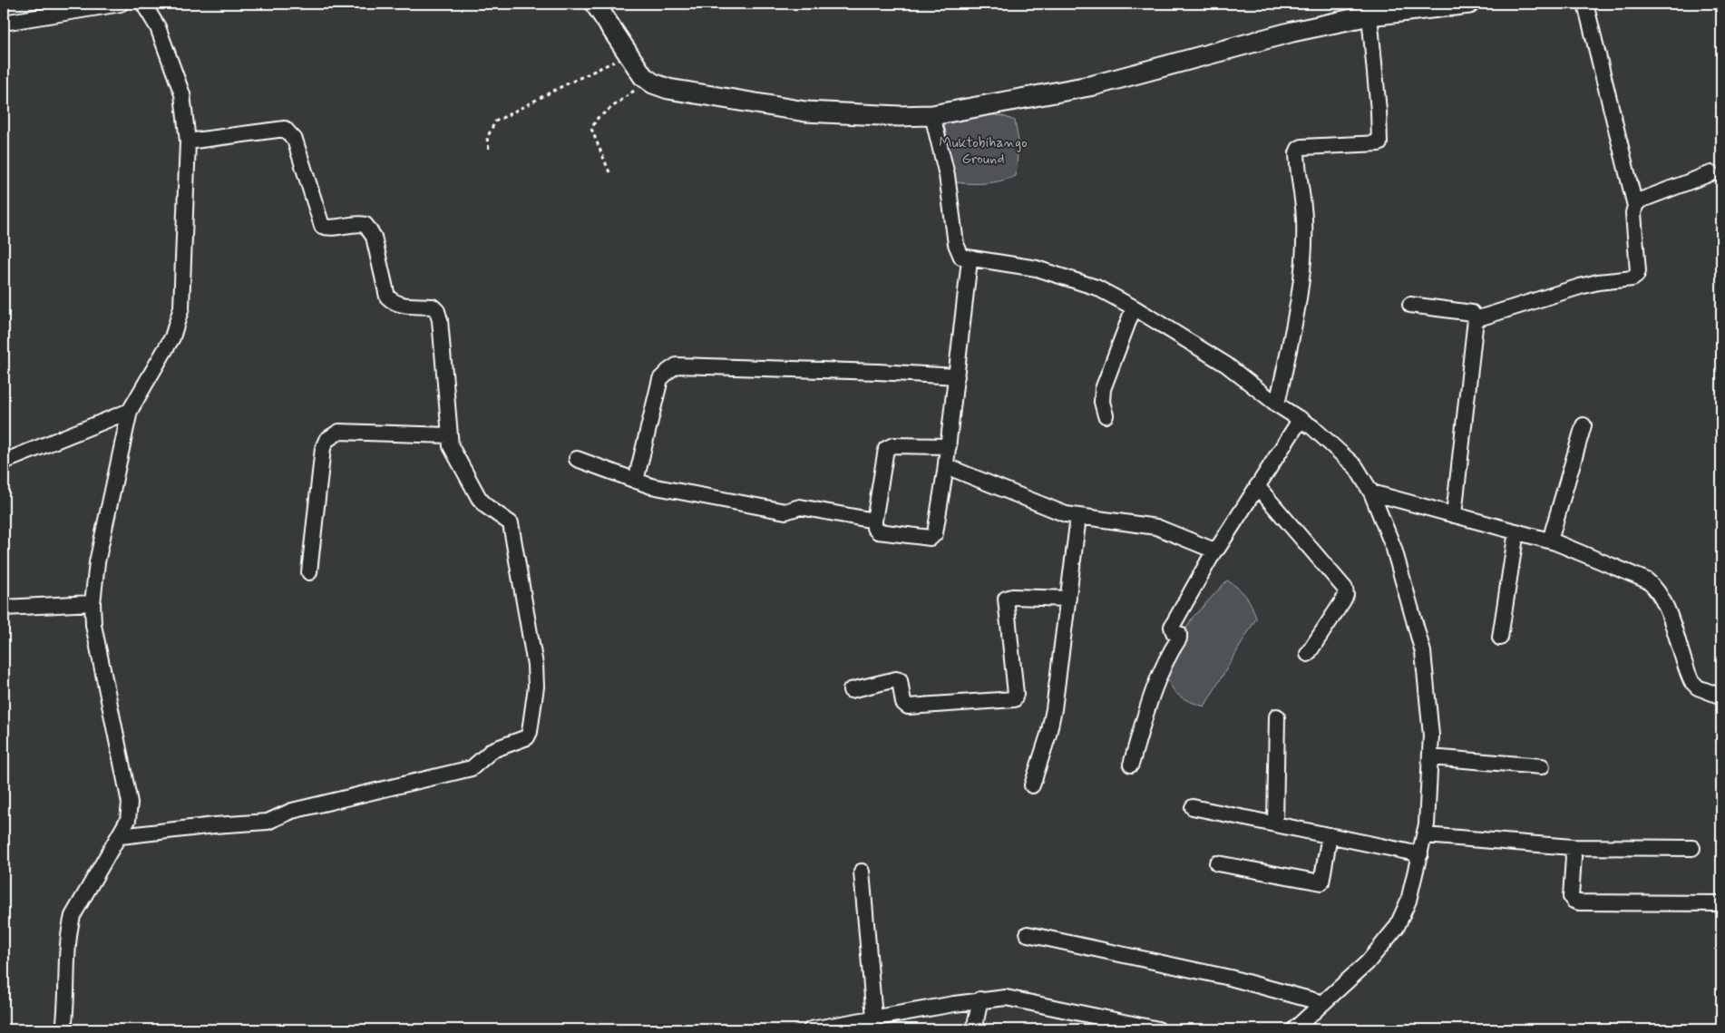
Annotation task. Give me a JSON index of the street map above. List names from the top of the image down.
{
  "parks": ["Muktobihango Ground"]
}
